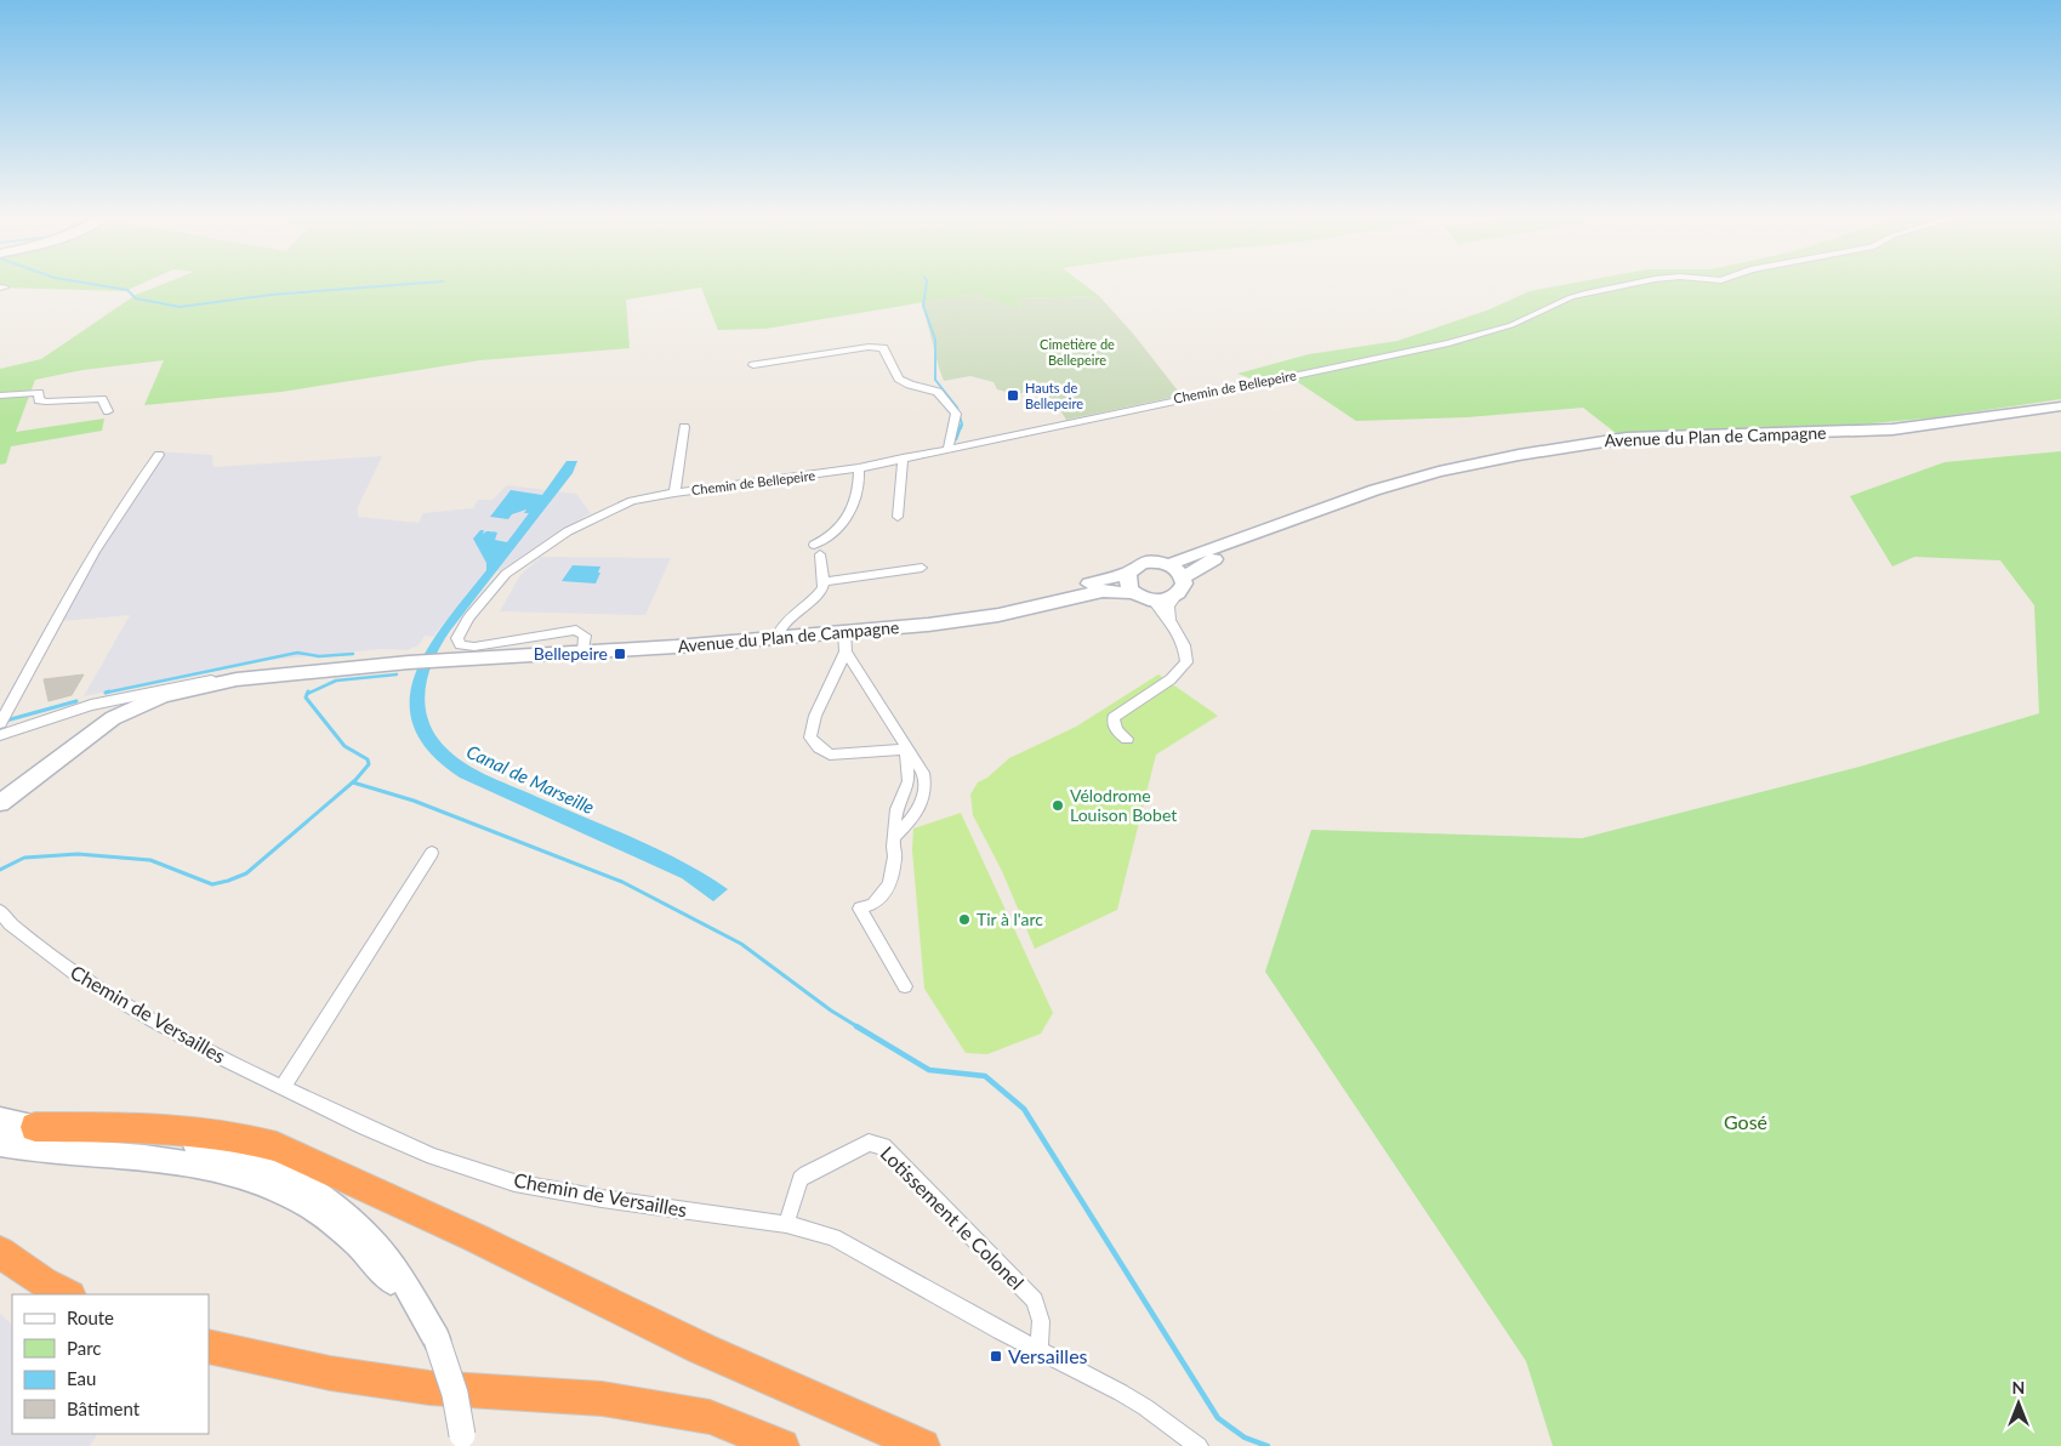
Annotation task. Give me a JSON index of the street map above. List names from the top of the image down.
{
  "streets": {
    "main road": ["Avenue du Plan de Campagne"],
    "street": ["Chemin de Bellepeire", "Chemin de Versailles", "Lotissement le Colonel"]
  },
  "crossings": [
    ["Chemin de Bellepeire", "Avenue du Plan de Campagne"],
    ["Chemin de Versailles", "Lotissement le Colonel"]
  ],
  "water": ["Canal de Marseille"],
  "parks": ["Cimetière de Bellepeire", "Gosé"],
  "places": {
    "transit": ["Hauts de Bellepeire", "Bellepeire", "Versailles"],
    "other": ["Vélodrome Louison Bobet", "Tir à l'arc"]
  },
  "legend": [
    "Route",
    "Parc",
    "Eau",
    "Bâtiment"
  ],
  "north": "top"
}
